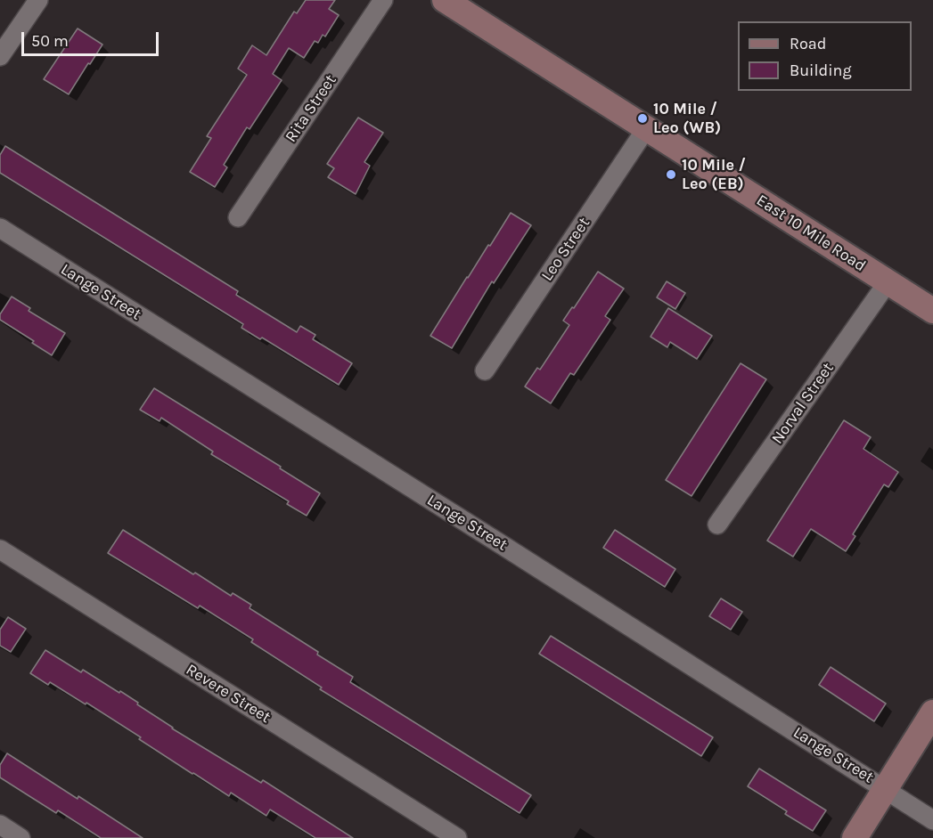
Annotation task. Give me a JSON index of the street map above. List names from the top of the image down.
{
  "streets": {
    "street": [
      "Rita Street",
      "East 10 Mile Road",
      "Leo Street",
      "Lange Street",
      "Norval Street",
      "Revere Street"
    ]
  },
  "crossings": [
    ["East 10 Mile Road", "Leo Street"],
    ["East 10 Mile Road", "Norval Street"]
  ],
  "places": ["10 Mile / Leo (WB)", "10 Mile / Leo (EB)"],
  "legend": ["Road", "Building"],
  "scale_bar": "50 m"
}
